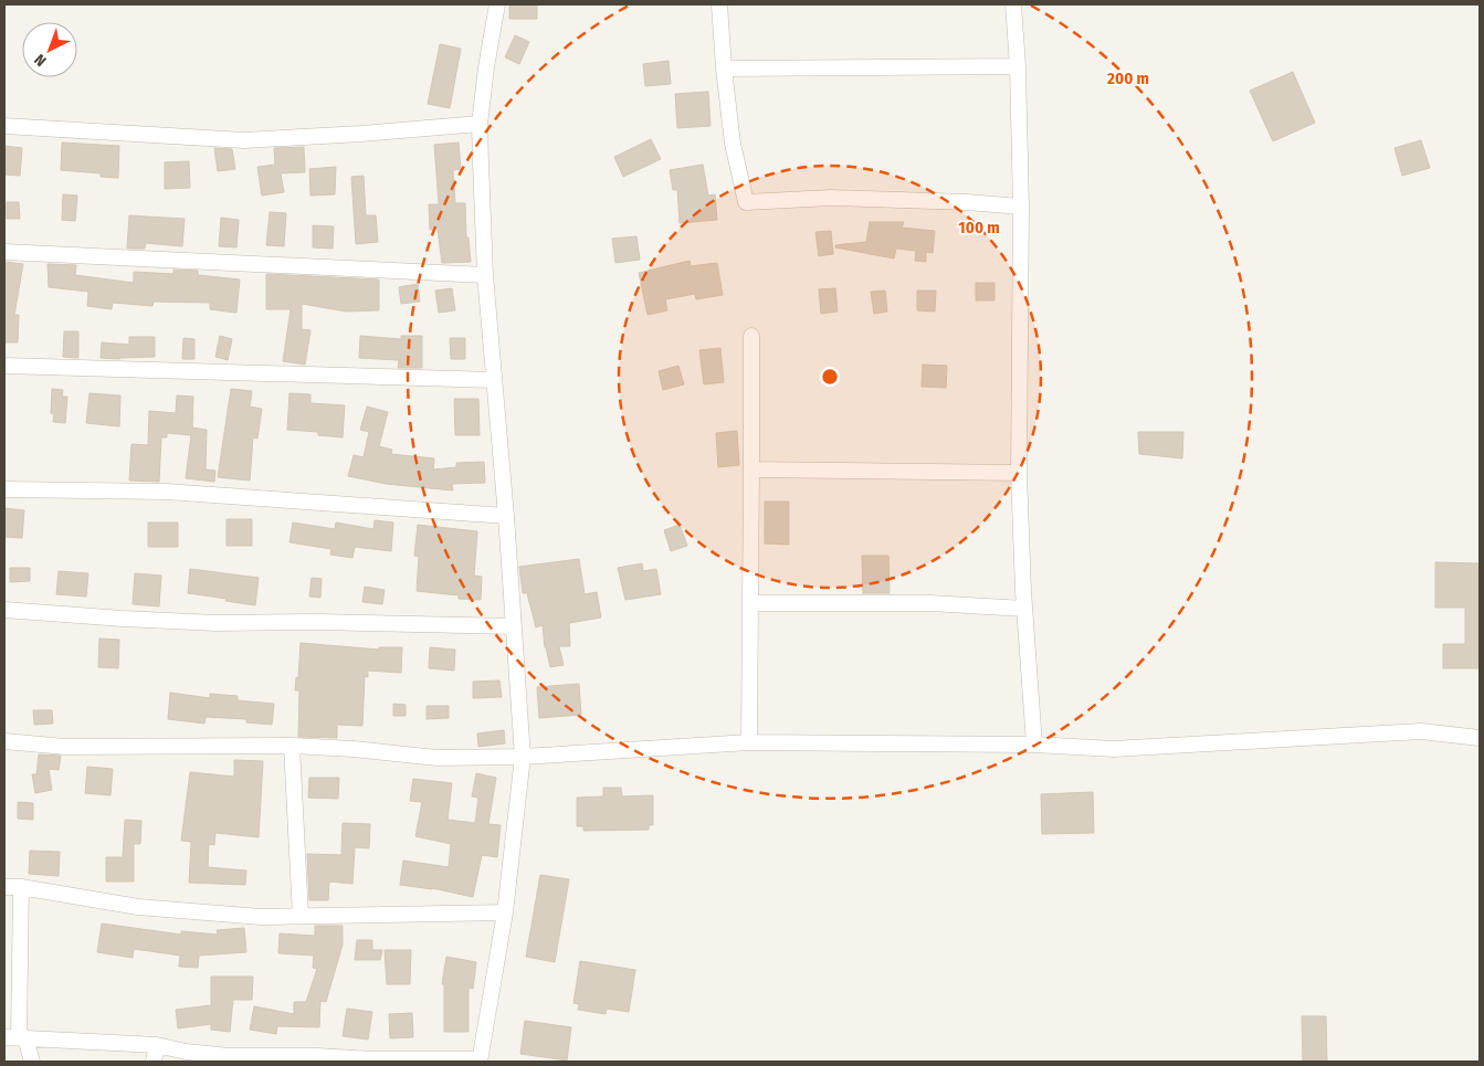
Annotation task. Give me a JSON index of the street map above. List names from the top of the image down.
{
  "north": "bottom left",
  "rings": ["200 m", "100 m"]
}
